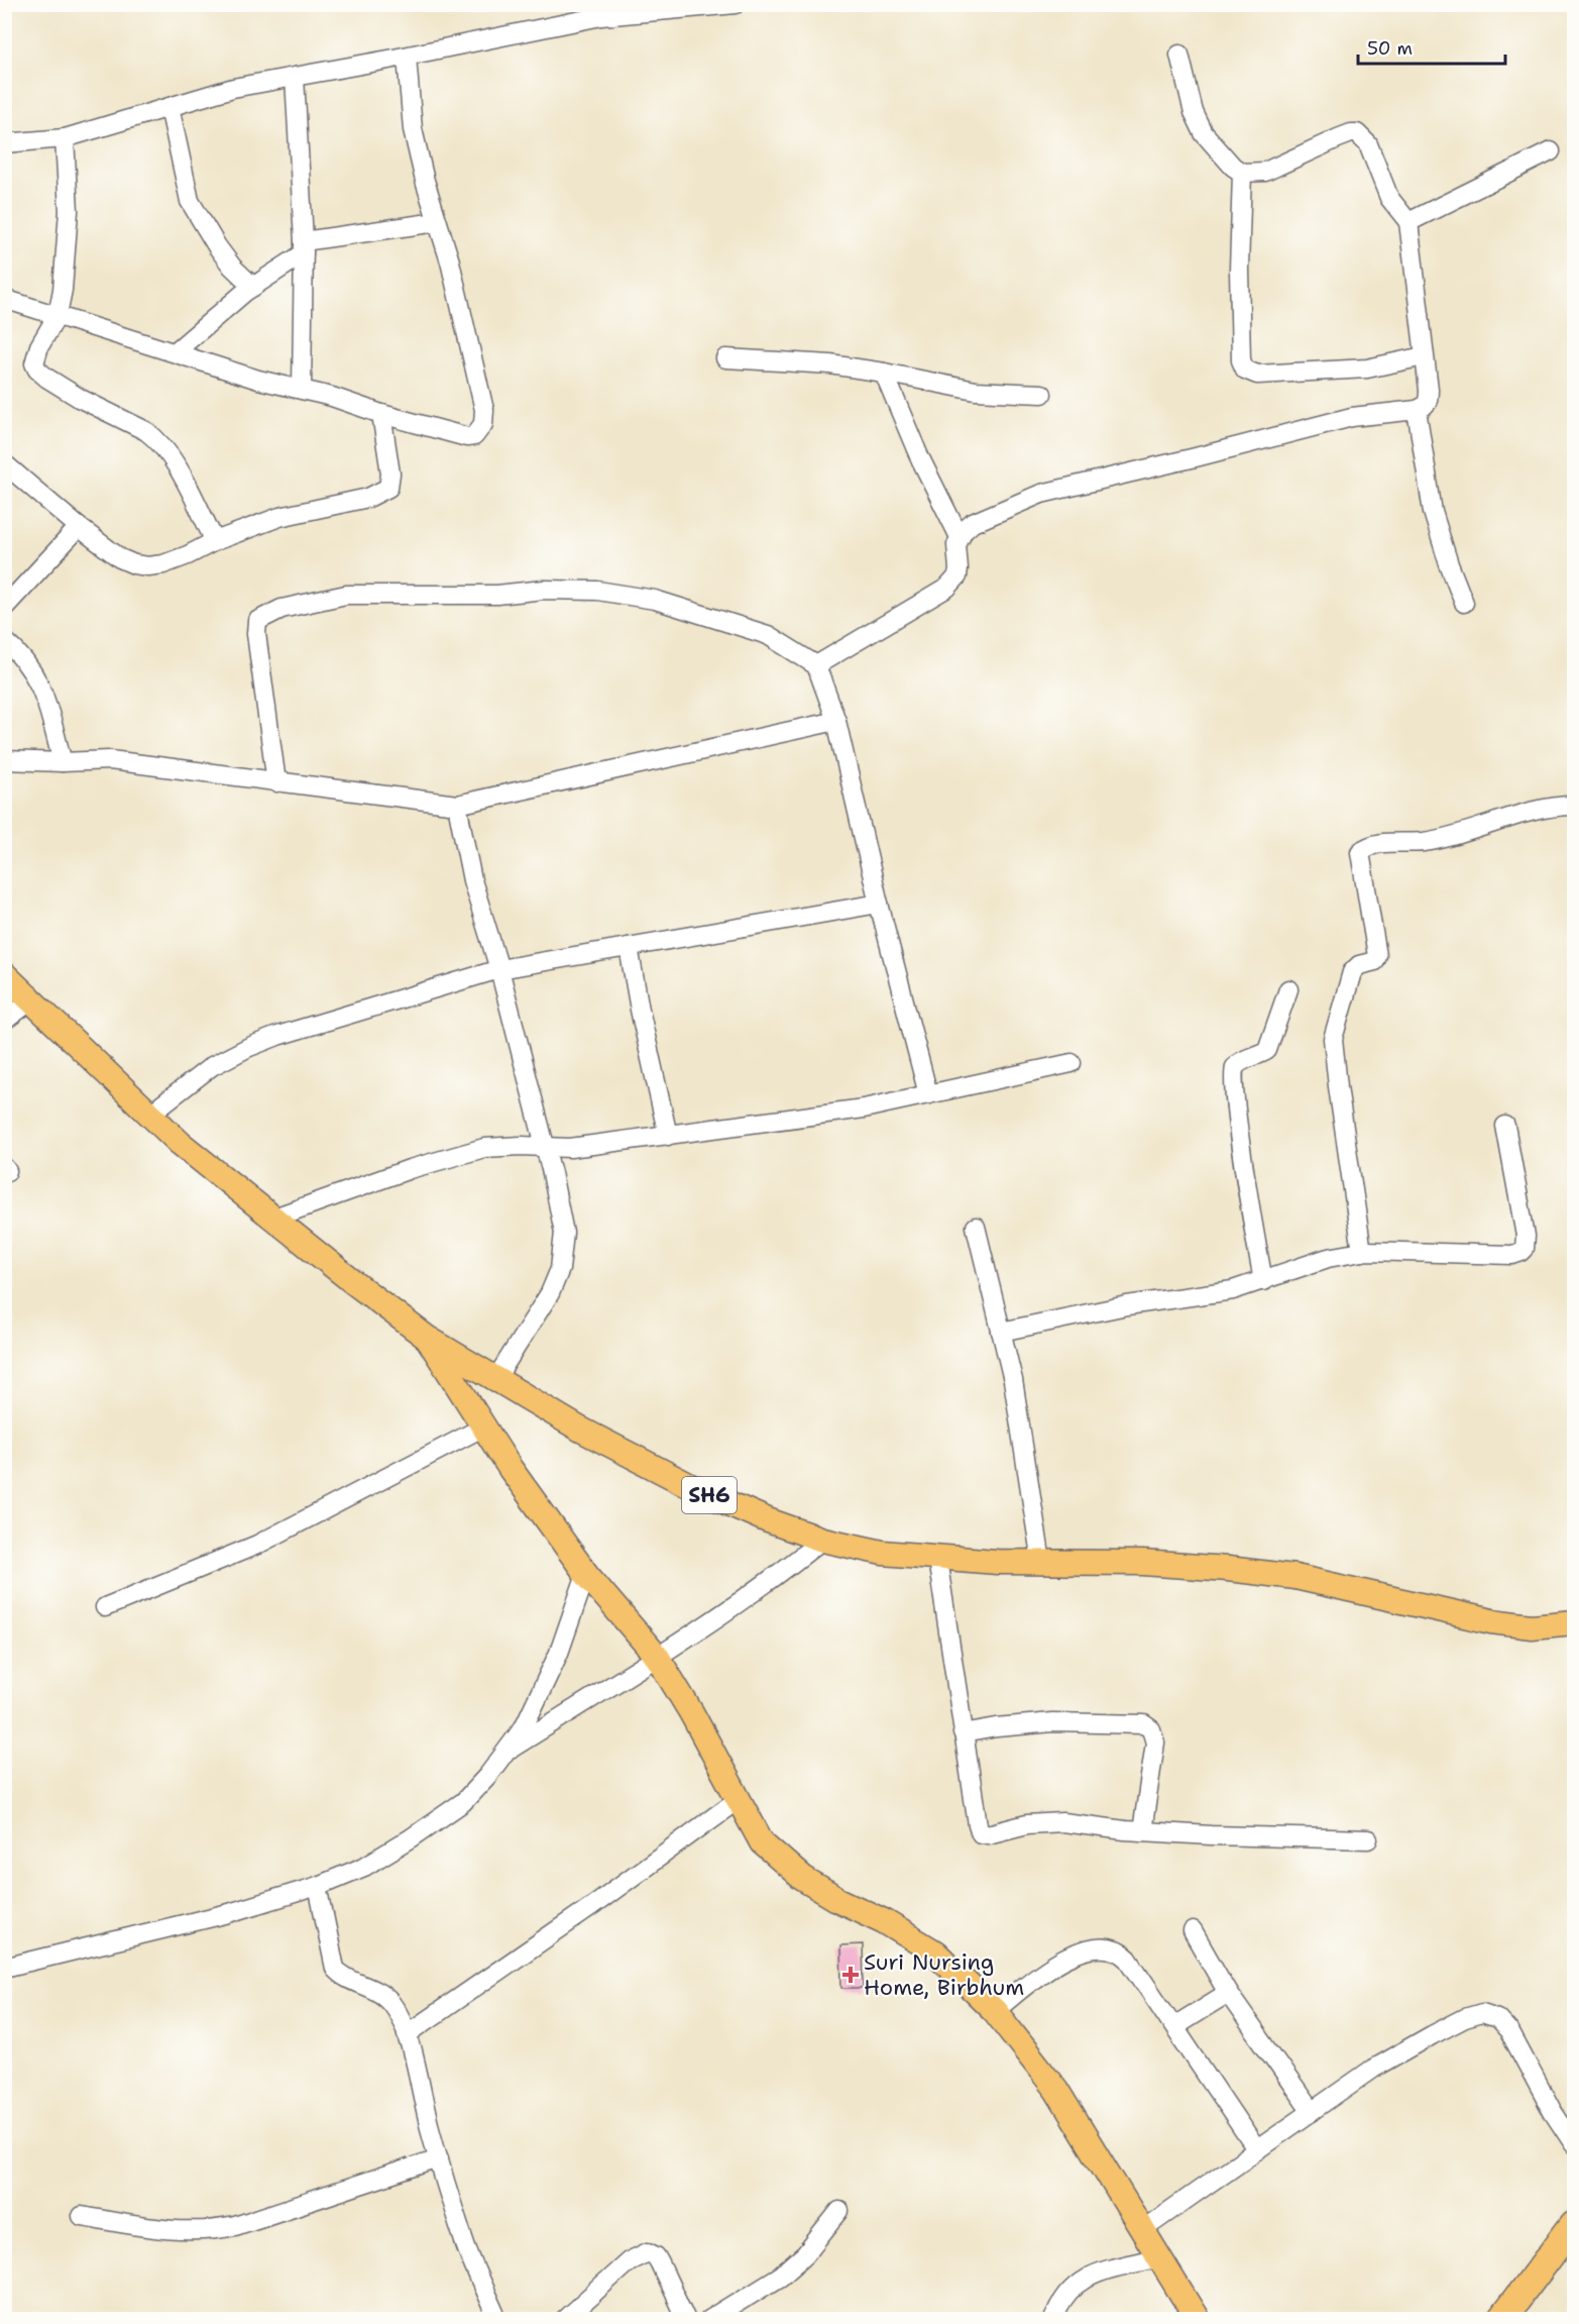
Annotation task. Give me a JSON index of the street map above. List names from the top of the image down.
{
  "streets": {
    "main road": ["SH6"]
  },
  "places": {
    "health": ["Suri Nursing Home, Birbhum"]
  },
  "scale_bar": "50 m"
}
